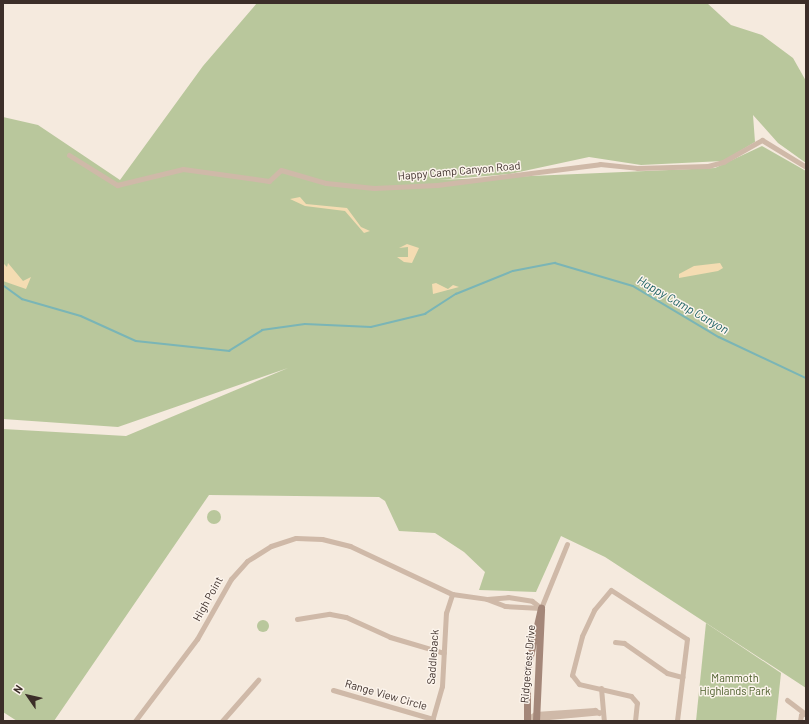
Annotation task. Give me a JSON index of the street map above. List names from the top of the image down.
{
  "streets": {
    "street": [
      "Happy Camp Canyon Road",
      "High Point",
      "Saddleback",
      "Ridgecrest Drive",
      "Range View Circle"
    ]
  },
  "crossings": [
    ["High Point", "Saddleback"],
    ["High Point", "Ridgecrest Drive"],
    ["Saddleback", "Range View Circle"]
  ],
  "water": ["Happy Camp Canyon"],
  "parks": ["Mammoth Highlands Park"],
  "north": "top left"
}
